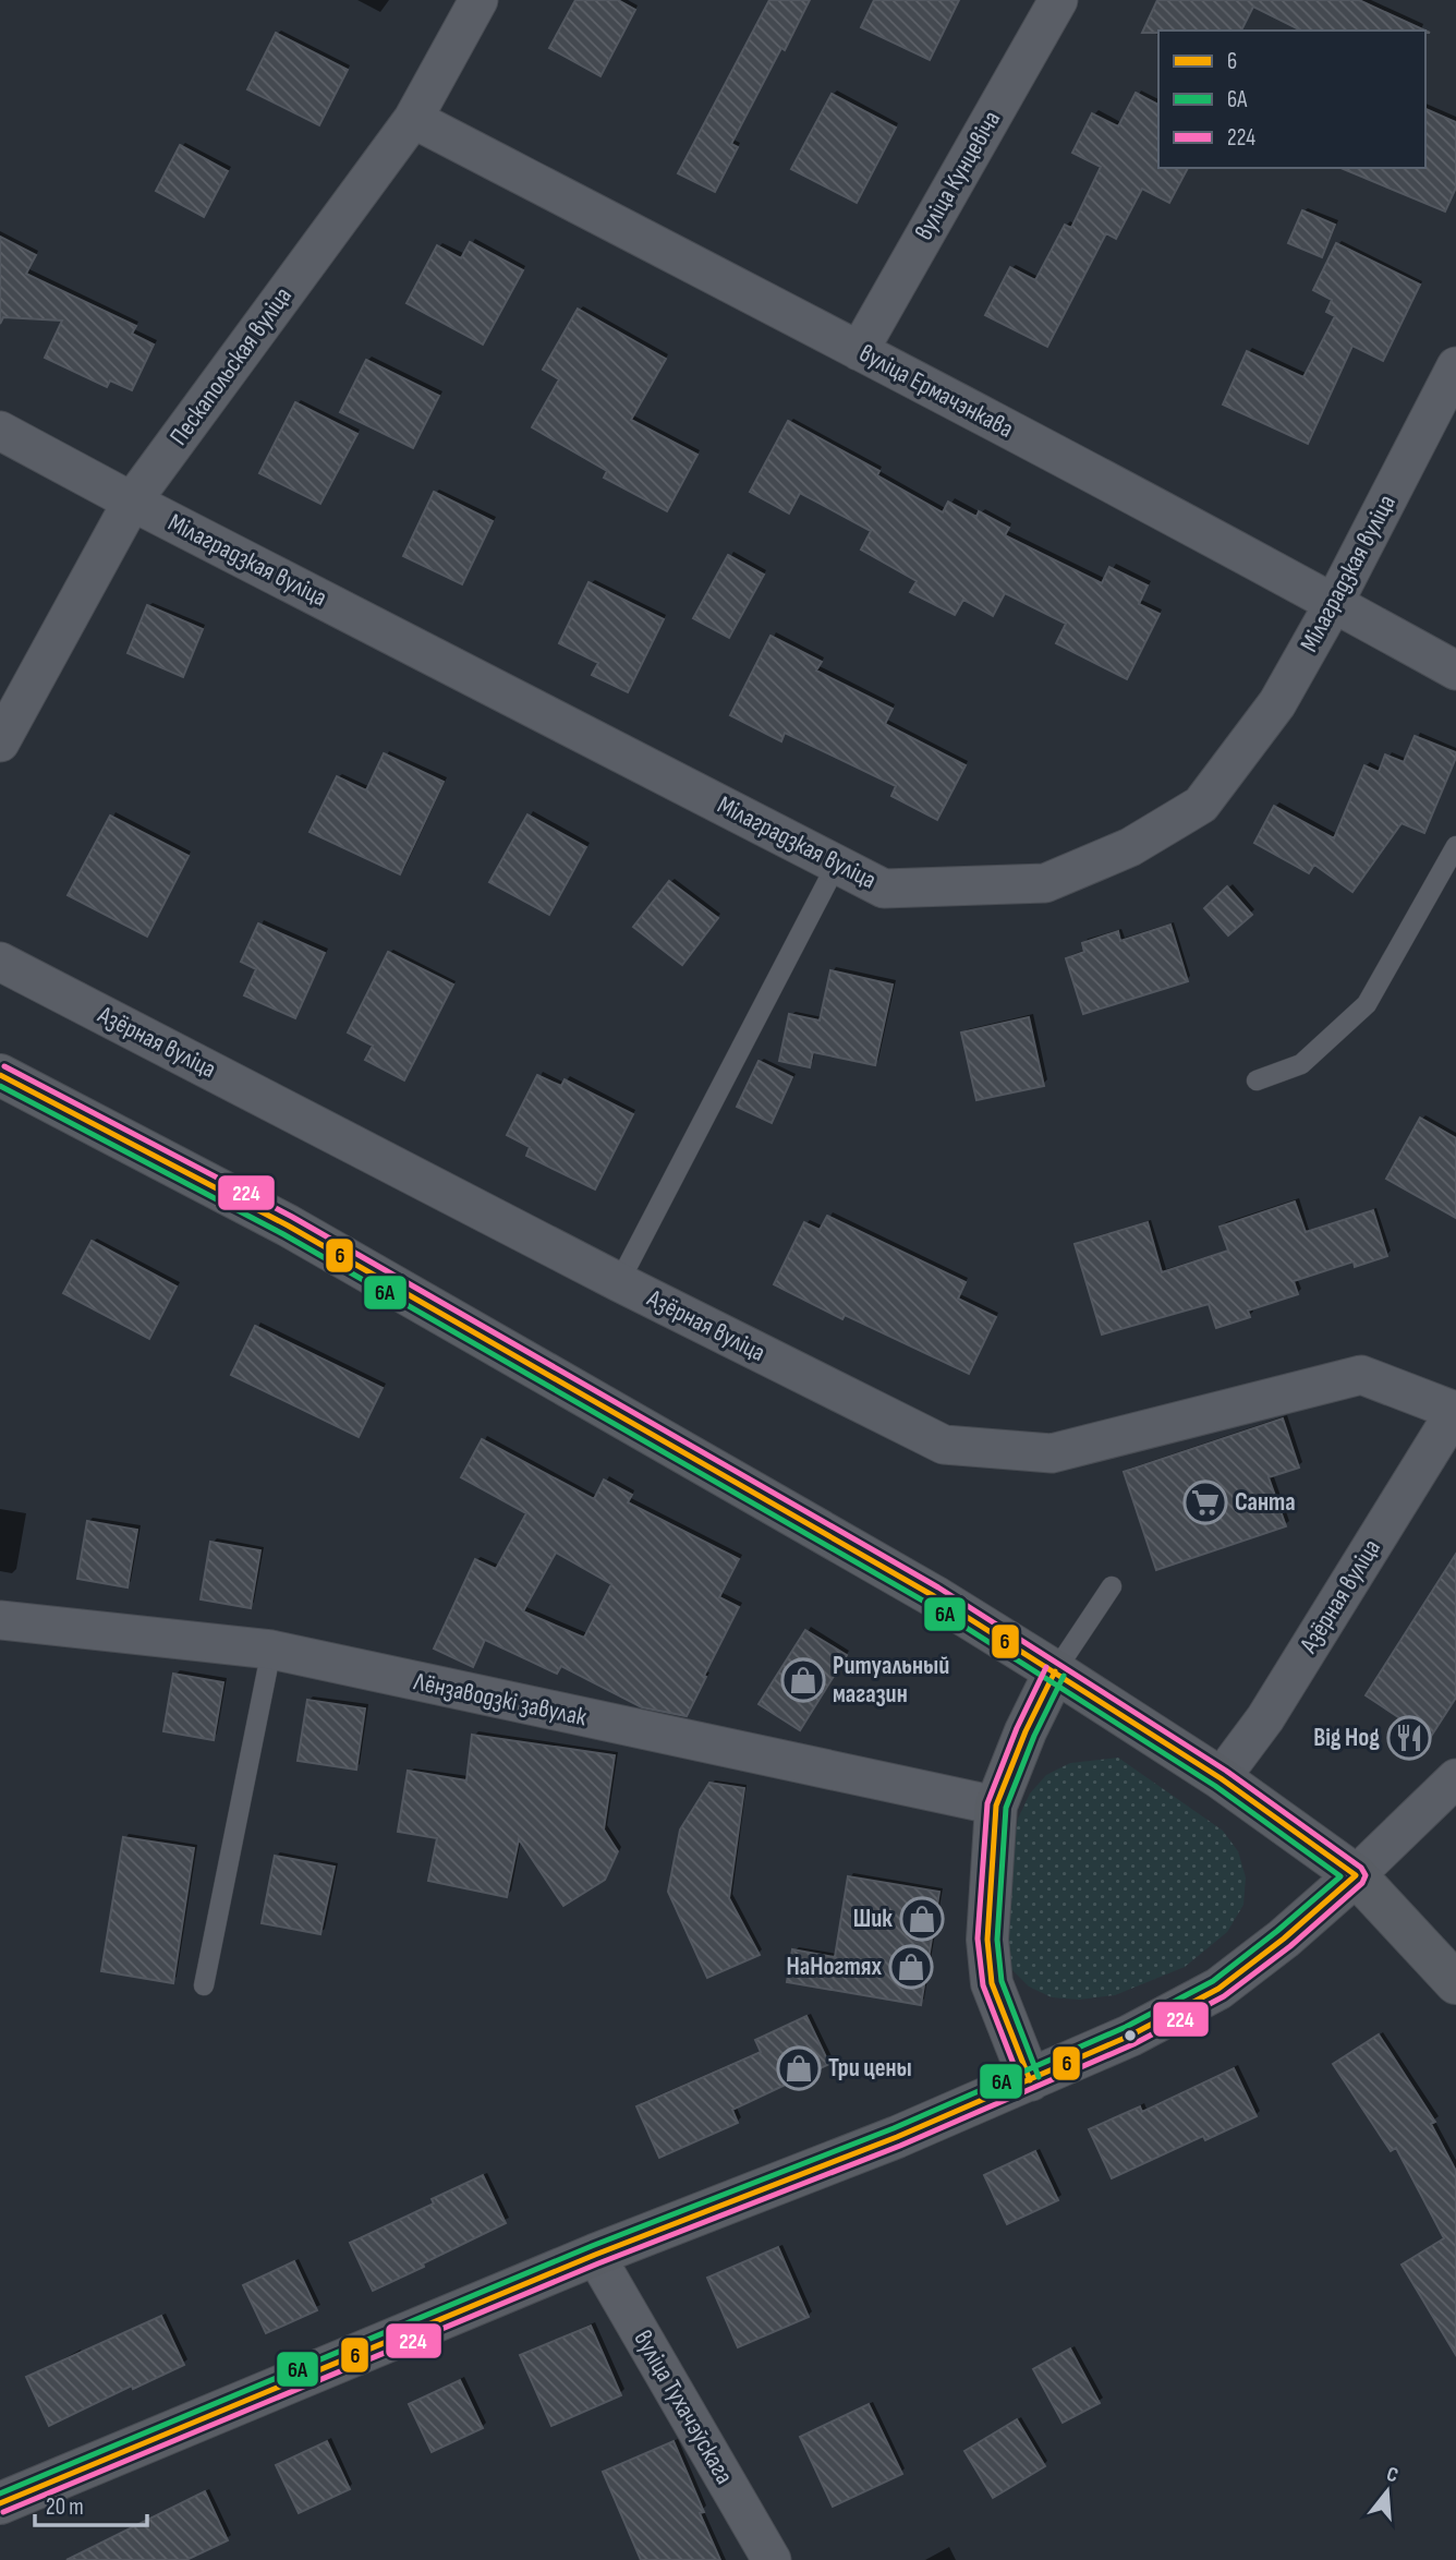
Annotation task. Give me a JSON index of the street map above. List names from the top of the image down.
{
  "streets": {
    "street": [
      "вуліца Кунцевіча",
      "Пескапольская вуліца",
      "вуліца Ермачэнкава",
      "Мілаградзкая вуліца",
      "Азёрная вуліца",
      "Лёнзаводзкі завулак",
      "вуліца Тухачэўскага"
    ]
  },
  "crossings": [
    ["вуліца Кунцевіча", "вуліца Ермачэнкава"],
    ["Пескапольская вуліца", "вуліца Ермачэнкава"],
    ["Пескапольская вуліца", "Мілаградзкая вуліца"],
    ["вуліца Ермачэнкава", "Мілаградзкая вуліца"]
  ],
  "places": {
    "supermarket": ["Санта"],
    "shop": [
      "Ритуальный магазин",
      "Шик",
      "НаНогтях",
      "Три цены"
    ],
    "restaurant": ["Big Hog"]
  },
  "lines": ["transit line 224", "transit line 6", "transit line 6А"],
  "legend": ["6", "6А", "224"],
  "scale_bar": "20 m",
  "north": "top"
}
